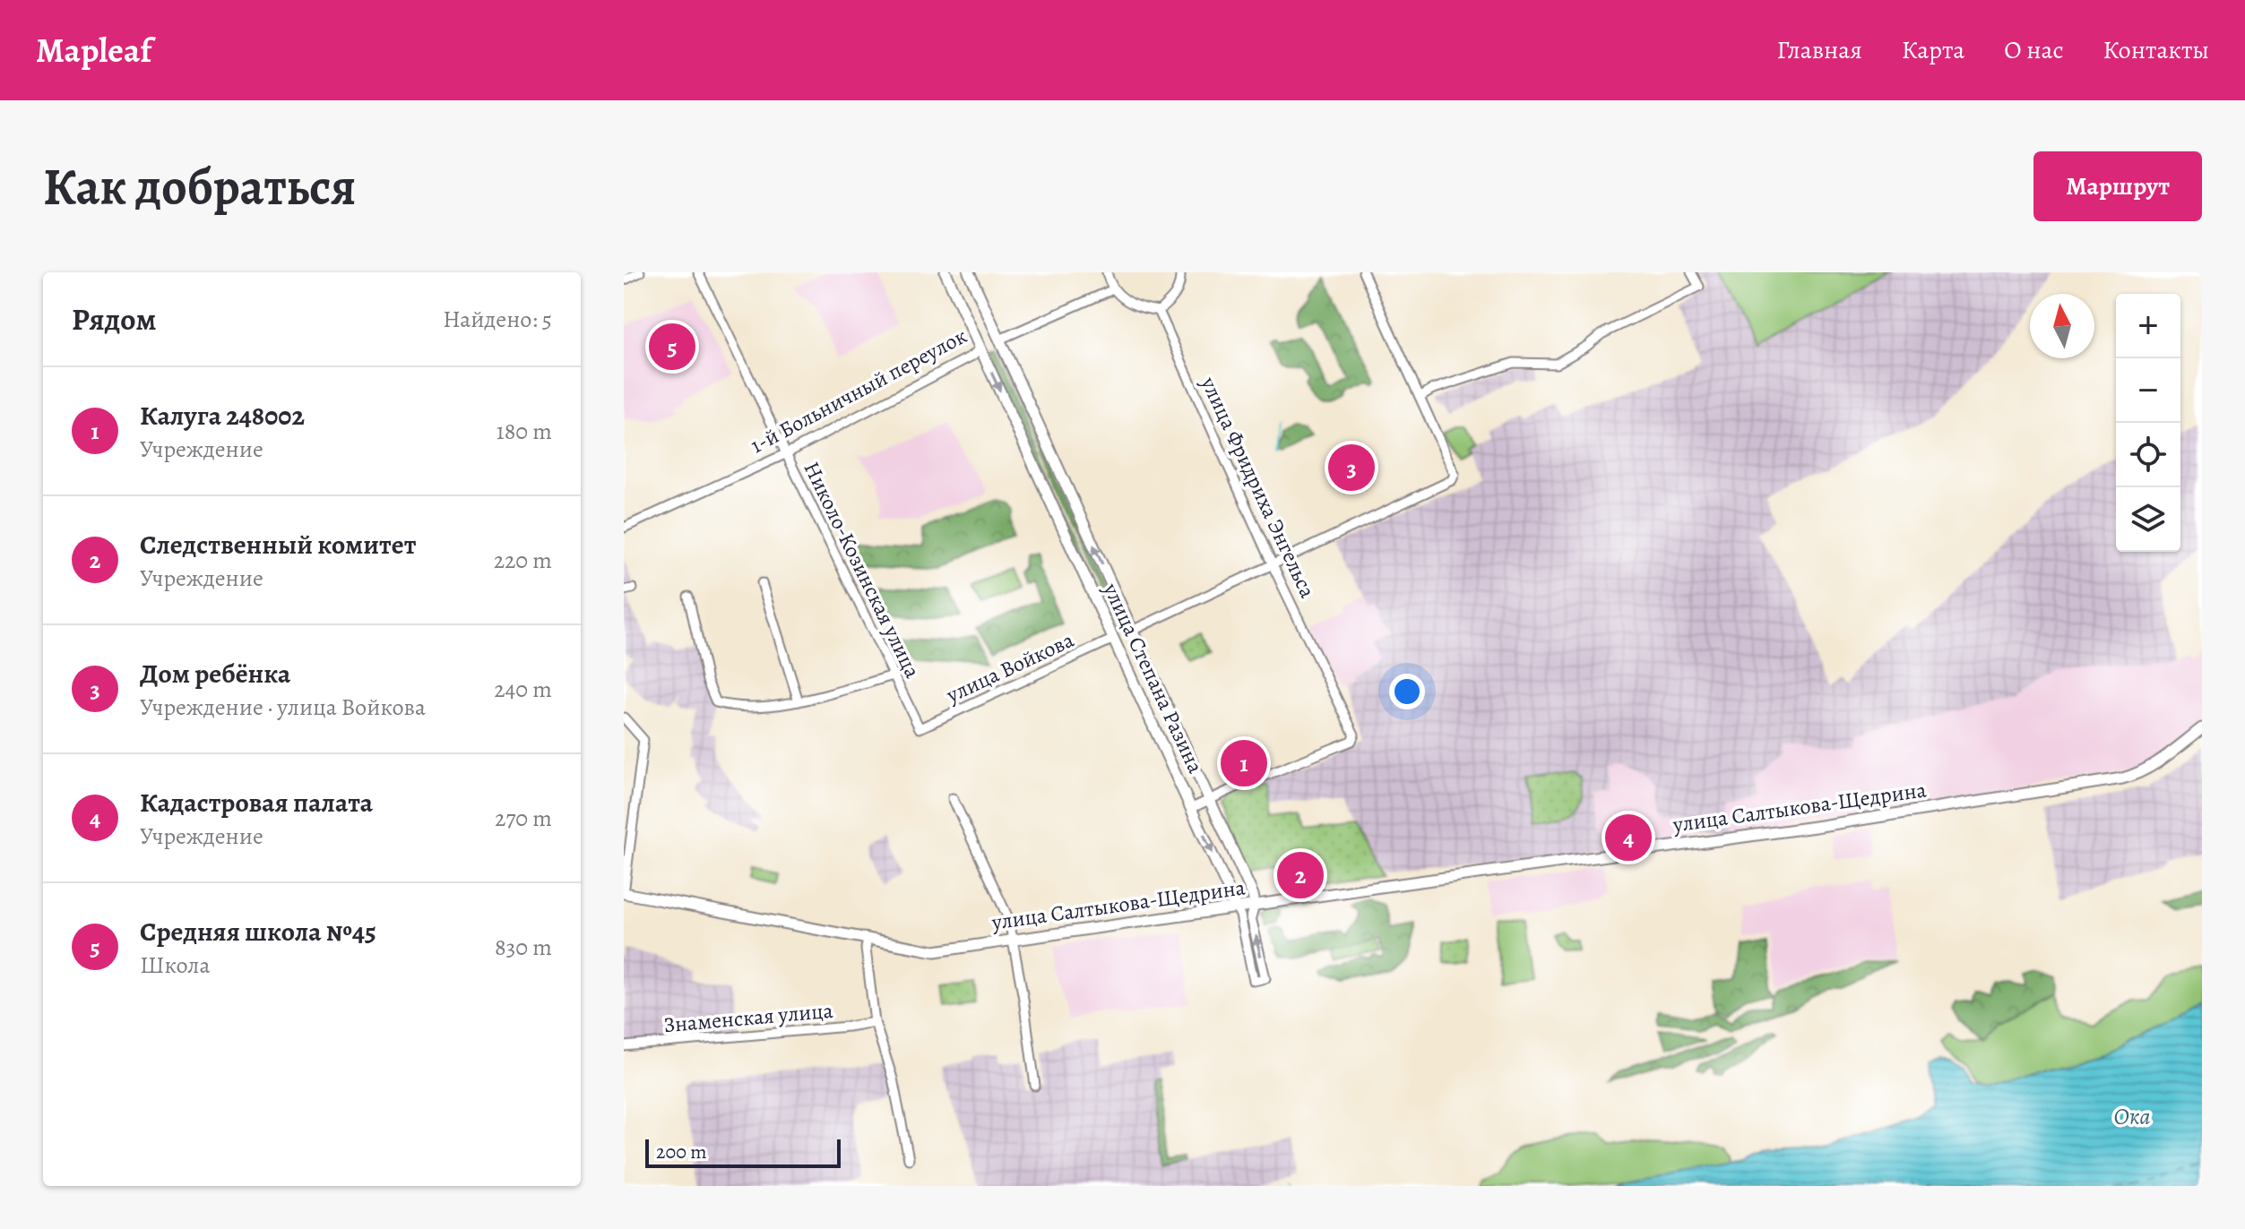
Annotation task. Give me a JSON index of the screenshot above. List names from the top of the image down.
{
  "streets": {
    "main road": ["1-й Больничный переулок", "улица Степана Разина", "улица Салтыкова-Щедрина"],
    "street": [
      "улица Фридриха Энгельса",
      "Николо-Козинская улица",
      "улица Войкова",
      "Знаменская улица"
    ]
  },
  "crossings": [
    ["1-й Больничный переулок", "Николо-Козинская улица"],
    ["1-й Больничный переулок", "улица Степана Разина"],
    ["улица Фридриха Энгельса", "улица Степана Разина"],
    ["Николо-Козинская улица", "улица Войкова"],
    ["улица Войкова", "улица Степана Разина"],
    ["улица Степана Разина", "улица Салтыкова-Щедрина"]
  ],
  "water": ["Ока"],
  "scale_bar": "200 m",
  "north": "top",
  "page": {
    "header": "Mapleaf",
    "nav": [
      "Главная",
      "Карта",
      "О нас",
      "Контакты"
    ],
    "buttons": "Маршрут",
    "title": "Как добраться",
    "heading": ["Рядом", "Найдено: 5"],
    "map_buttons": ["+", "−"],
    "pins": [
      "5",
      "3",
      "1",
      "4",
      "2"
    ],
    "list": [
      {
        "mark": "1",
        "name": "Калуга 248002",
        "note": "Учреждение",
        "value": "180 m"
      },
      {
        "mark": "2",
        "name": "Следственный комитет",
        "note": "Учреждение",
        "value": "220 m"
      },
      {
        "mark": "3",
        "name": "Дом ребёнка",
        "note": "Учреждение · улица Войкова",
        "value": "240 m"
      },
      {
        "mark": "4",
        "name": "Кадастровая палата",
        "note": "Учреждение",
        "value": "270 m"
      },
      {
        "mark": "5",
        "name": "Средняя школа №45",
        "note": "Школа",
        "value": "830 m"
      }
    ],
    "scale": "200 m"
  }
}
